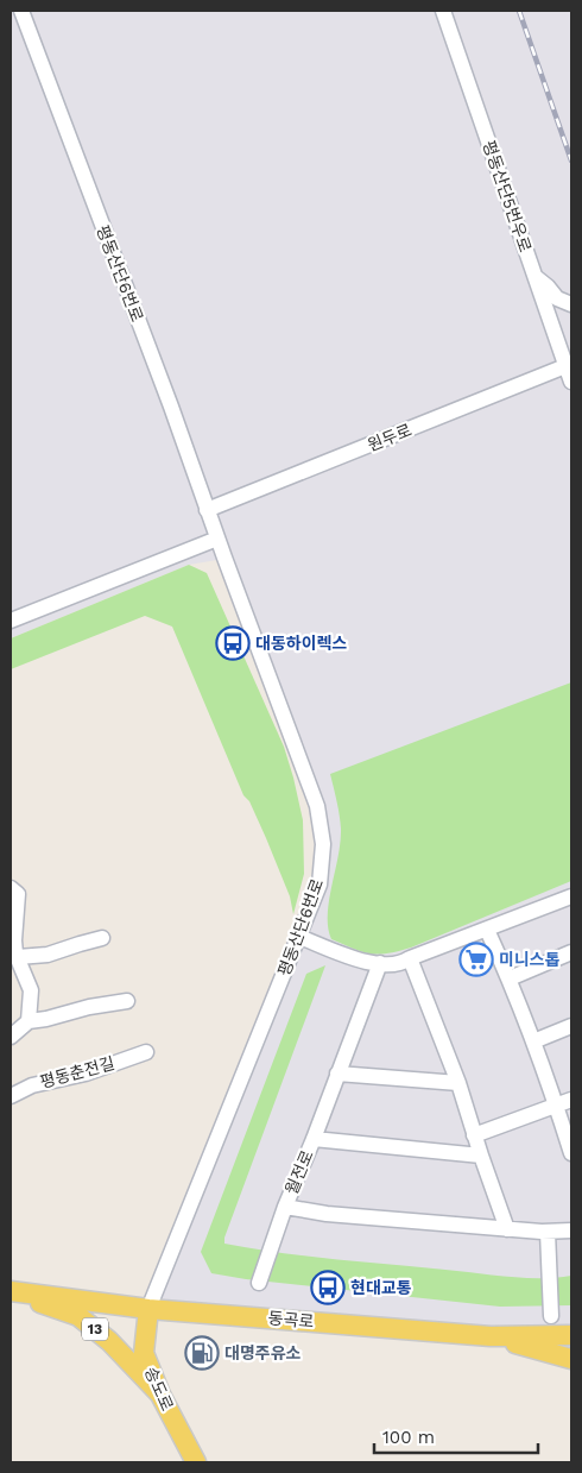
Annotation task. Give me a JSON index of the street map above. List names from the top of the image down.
{
  "streets": {
    "main road": ["동곡로", "13", "송도로"],
    "street": [
      "평동산단5번우로",
      "평동산단6번로",
      "원두로",
      "평동춘전길",
      "월전로"
    ]
  },
  "crossings": [
    ["평동산단5번우로", "원두로"],
    ["평동산단6번로", "원두로"],
    ["평동산단6번로", "동곡로"],
    ["평동산단6번로", "송도로"],
    ["동곡로", "13"],
    ["동곡로", "송도로"],
    ["13", "송도로"]
  ],
  "places": {
    "bus stop": ["대동하이렉스", "현대교통"],
    "supermarket": ["미니스톱"],
    "fuel station": ["대명주유소"]
  },
  "scale_bar": "100 m"
}
